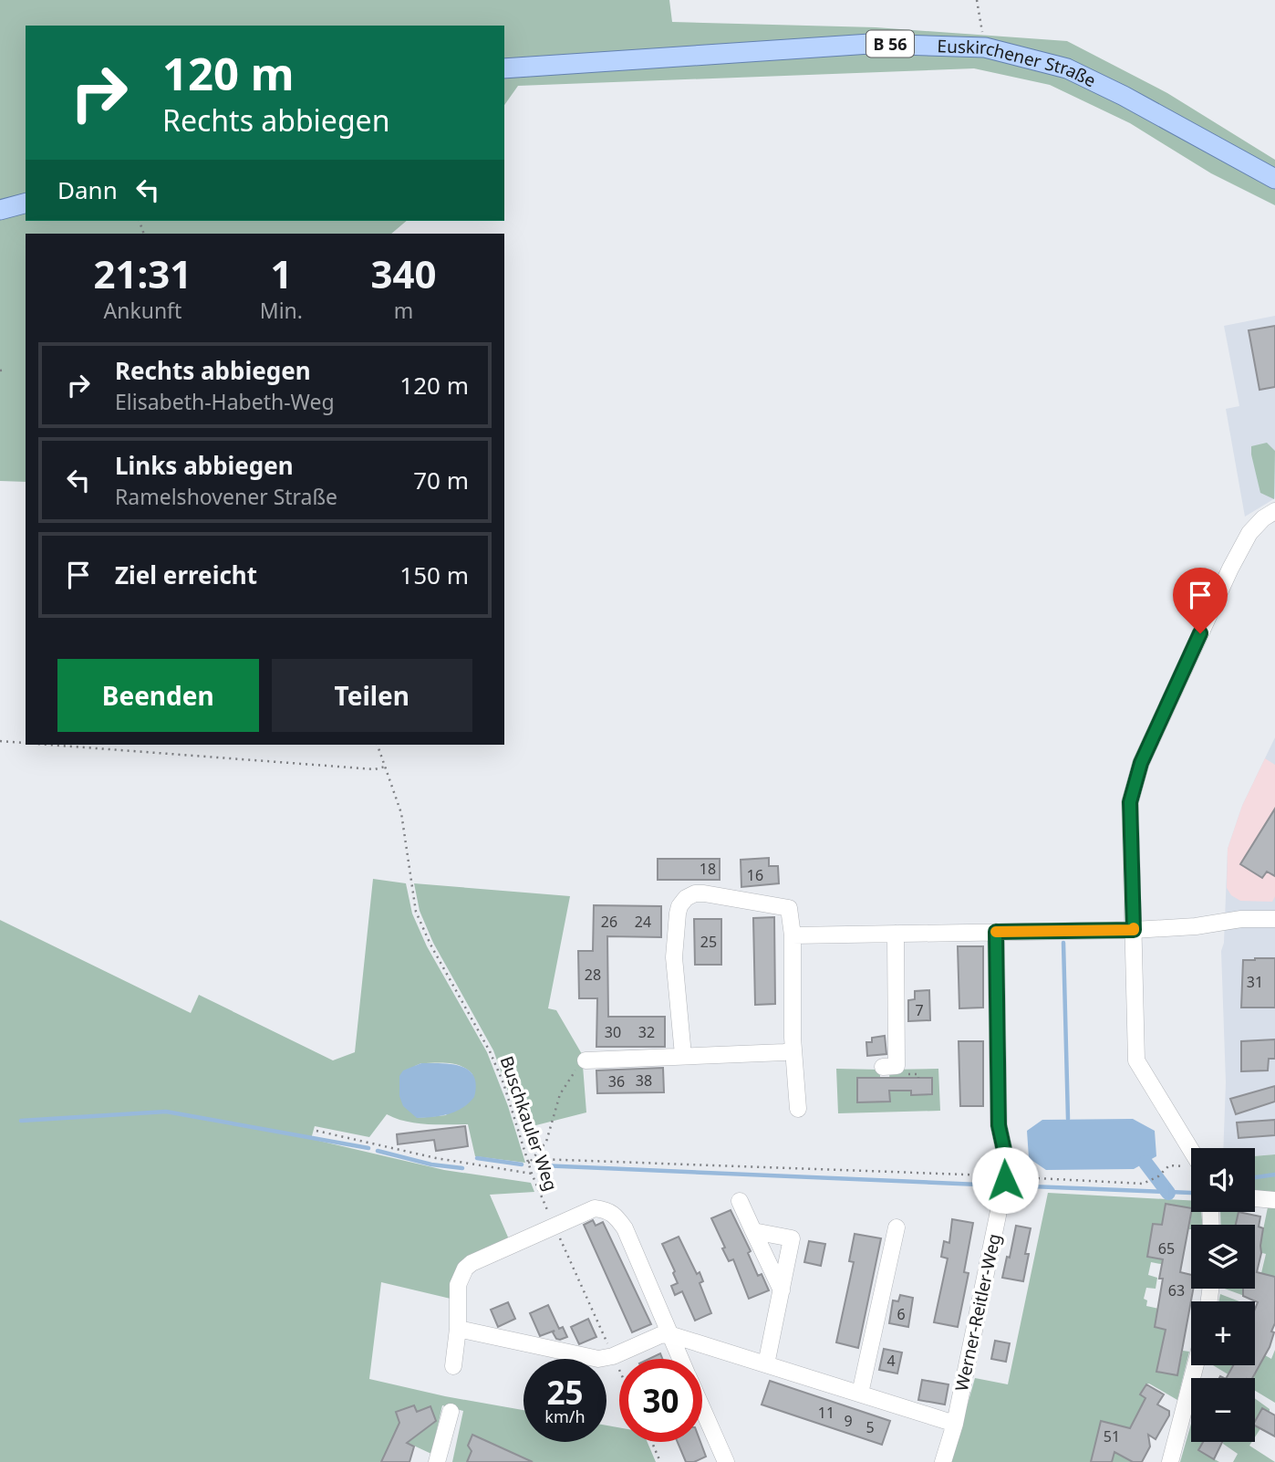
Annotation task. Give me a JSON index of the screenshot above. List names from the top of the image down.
{
  "streets": {
    "main road": ["B 56", "Euskirchener Straße"],
    "street": ["Werner-Reitler-Weg"],
    "path": ["Buschkauler Weg"]
  },
  "house_numbers": [
    "18",
    "16",
    "26",
    "24",
    "25",
    "28",
    "31",
    "7",
    "30",
    "32",
    "38",
    "36",
    "65",
    "63",
    "6",
    "4",
    "11",
    "9",
    "5",
    "51"
  ],
  "page": {
    "turn": ["120 m", "Rechts abbiegen"],
    "then": "Dann",
    "eta": [
      "21:31",
      "Ankunft",
      "1",
      "Min.",
      "340",
      "m"
    ],
    "list": [
      {
        "name": "Rechts abbiegen",
        "note": "Elisabeth-Habeth-Weg",
        "value": "120 m"
      },
      {
        "name": "Links abbiegen",
        "note": "Ramelshovener Straße",
        "value": "70 m"
      },
      {
        "name": "Ziel erreicht",
        "value": "150 m"
      }
    ],
    "buttons": ["Beenden", "Teilen"],
    "map_buttons": ["+", "−"],
    "speed": "25 km/h",
    "limit": "30"
  }
}
